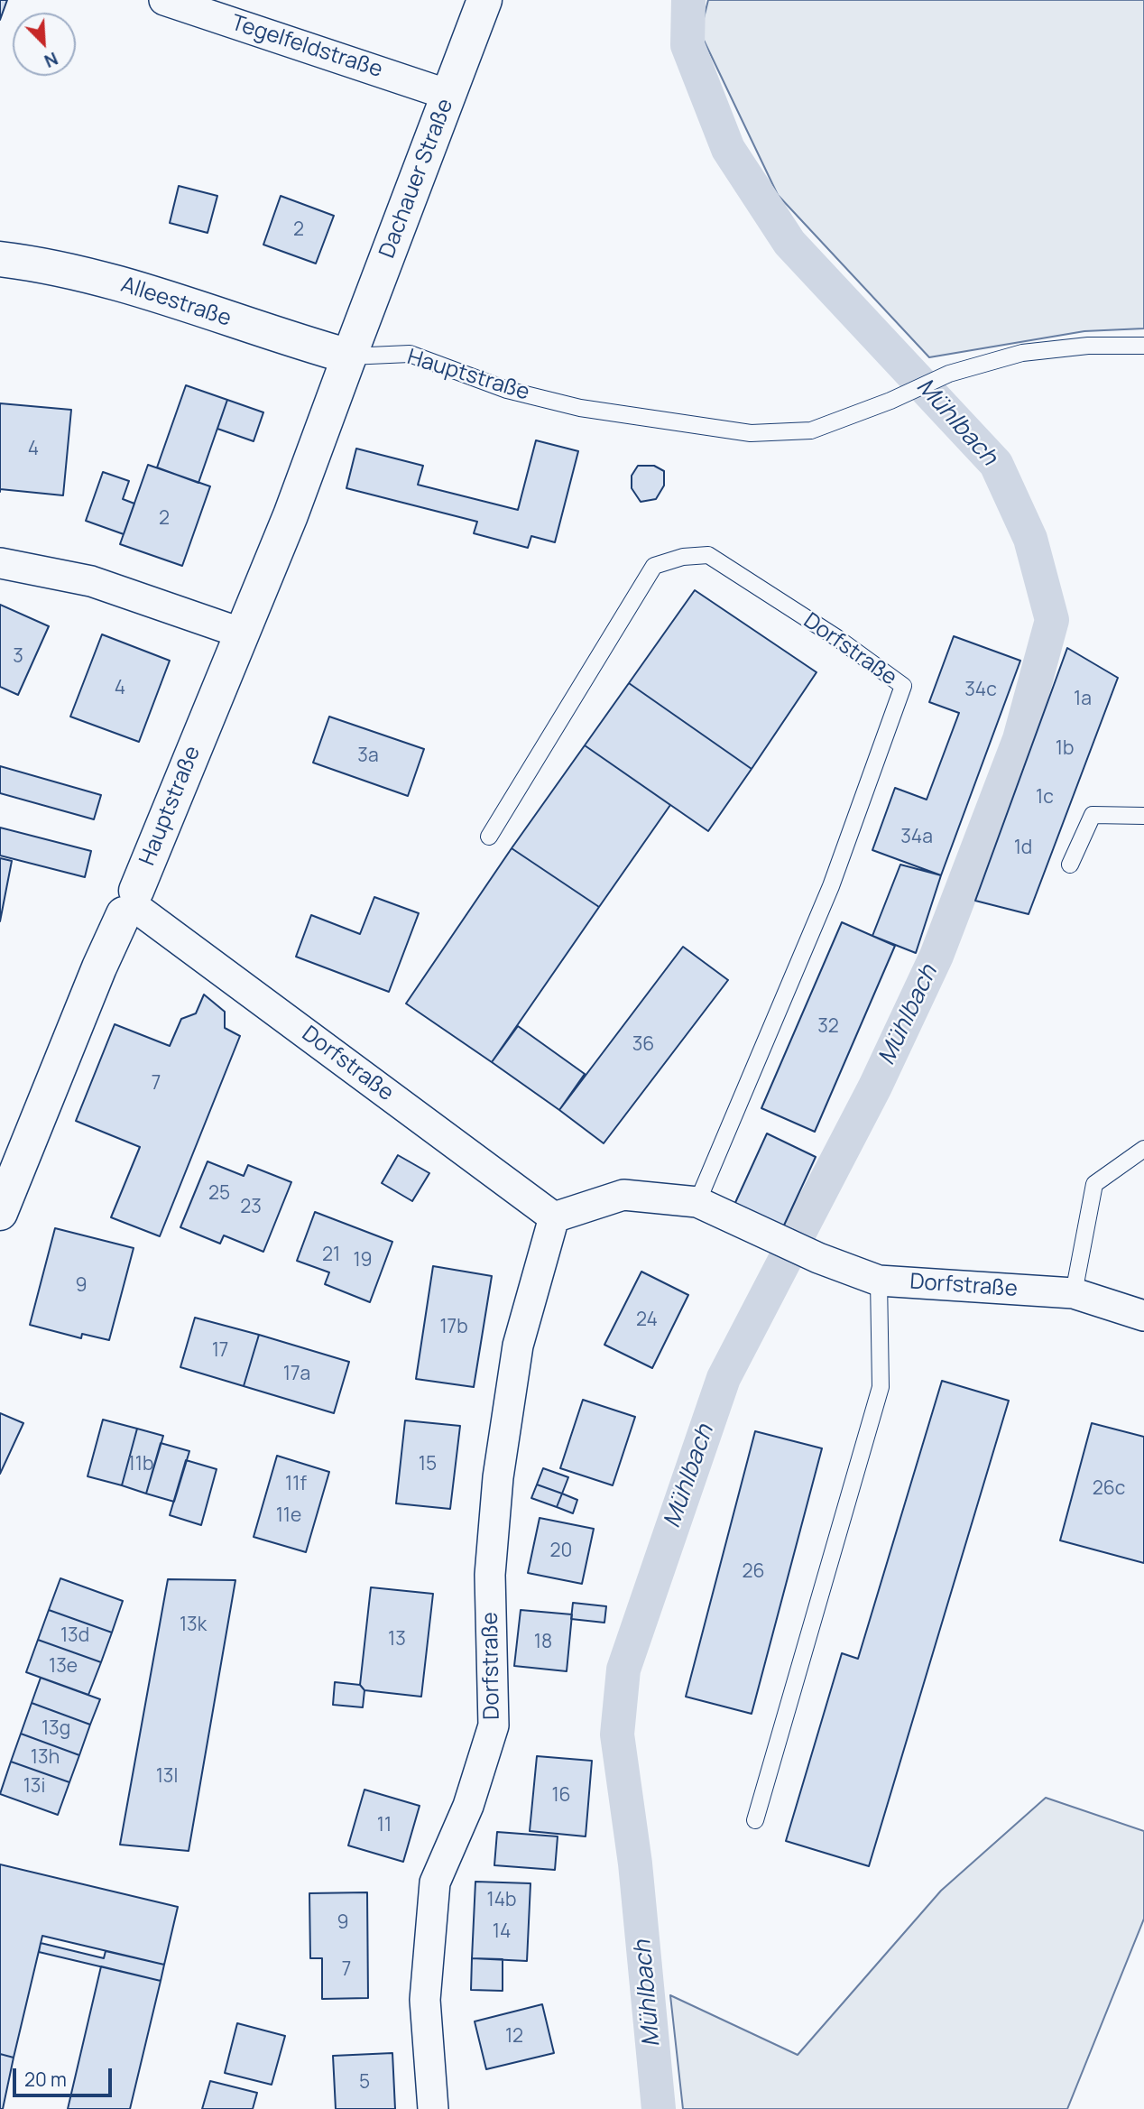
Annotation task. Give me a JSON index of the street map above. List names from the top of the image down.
{
  "streets": {
    "street": [
      "Tegelfeldstraße",
      "Dachauer Straße",
      "Alleestraße",
      "Hauptstraße",
      "Dorfstraße"
    ]
  },
  "crossings": [
    ["Tegelfeldstraße", "Dachauer Straße"],
    ["Dachauer Straße", "Alleestraße"],
    ["Dachauer Straße", "Hauptstraße"],
    ["Alleestraße", "Hauptstraße"],
    ["Hauptstraße", "Dorfstraße"]
  ],
  "water": ["Mühlbach"],
  "house_numbers": [
    "2",
    "4",
    "2",
    "3",
    "4",
    "34c",
    "1a",
    "1b",
    "3a",
    "1c",
    "34a",
    "1d",
    "32",
    "36",
    "7",
    "25",
    "23",
    "21",
    "19",
    "9",
    "24",
    "17b",
    "17",
    "17a",
    "11b",
    "15",
    "11f",
    "26c",
    "11e",
    "20",
    "26",
    "13k",
    "13d",
    "13",
    "18",
    "13e",
    "13g",
    "13h",
    "13l",
    "13i",
    "16",
    "11",
    "14b",
    "9",
    "14",
    "7",
    "12",
    "5"
  ],
  "scale_bar": "20 m",
  "north": "bottom right"
}
